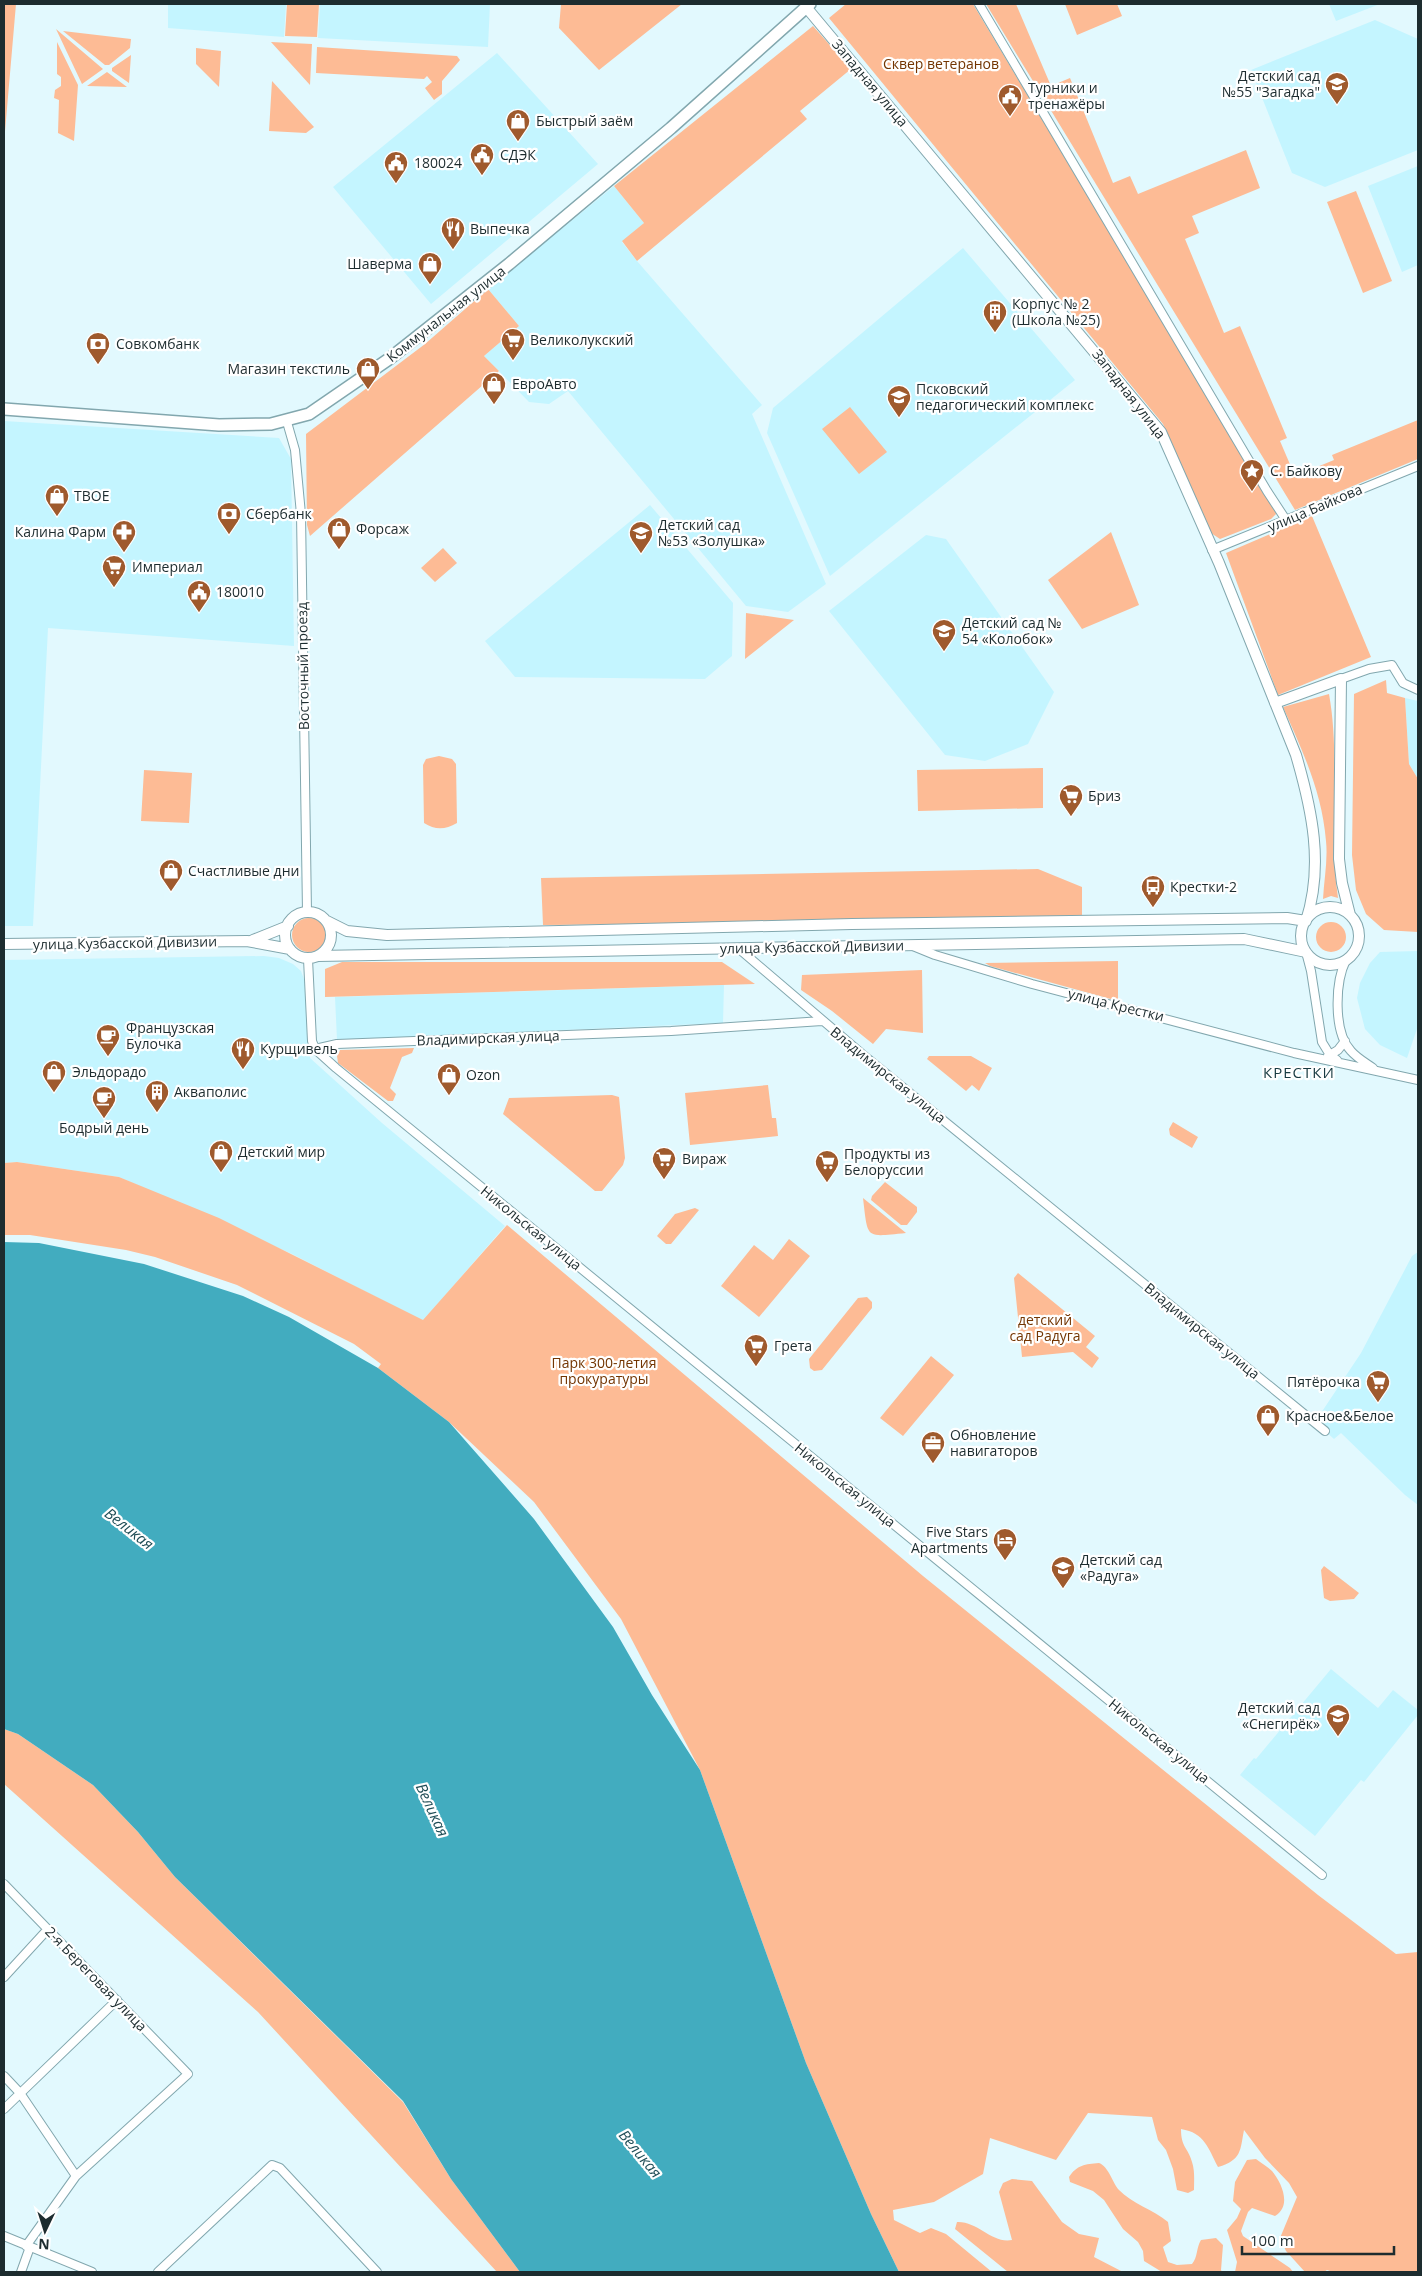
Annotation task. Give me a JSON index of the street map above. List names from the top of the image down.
{
  "streets": {
    "main road": ["Коммунальная улица"],
    "street": [
      "Западная улица",
      "улица Байкова",
      "Восточный проезд",
      "улица Кузбасской Дивизии",
      "улица Крестки",
      "Владимирская улица",
      "Никольская улица",
      "2-я Береговая улица"
    ]
  },
  "crossings": [
    ["Западная улица", "Коммунальная улица"],
    ["Западная улица", "улица Байкова"],
    ["Западная улица", "улица Кузбасской Дивизии"],
    ["Коммунальная улица", "Восточный проезд"],
    ["Восточный проезд", "улица Кузбасской Дивизии"],
    ["улица Кузбасской Дивизии", "улица Крестки"],
    ["Владимирская улица", "Никольская улица"]
  ],
  "districts": ["КРЕСТКИ"],
  "water": ["Великая"],
  "parks": ["Сквер ветеранов", "детский сад Радуга", "Парк 300-летия прокуратуры"],
  "places": {
    "school or university": [
      "Детский сад №55 \"Загадка\"",
      "Псковский педагогический комплекс",
      "Детский сад №53 «Золушка»",
      "Детский сад № 54 «Колобок»",
      "Детский сад «Радуга»",
      "Детский сад «Снегирёк»"
    ],
    "public building": [
      "Турники и тренажёры",
      "СДЭК",
      "180024",
      "180010"
    ],
    "shop": [
      "Быстрый заём",
      "Шаверма",
      "Магазин текстиль",
      "ЕвроАвто",
      "ТВОЕ",
      "Форсаж",
      "Счастливые дни",
      "Эльдорадо",
      "Ozon",
      "Детский мир",
      "Красное&Белое"
    ],
    "restaurant": ["Выпечка", "Курщивель"],
    "building": ["Корпус № 2 (Школа №25)", "Акваполис"],
    "supermarket": [
      "Великолукский",
      "Империал",
      "Бриз",
      "Вираж",
      "Продукты из Белоруссии",
      "Грета",
      "Пятёрочка"
    ],
    "bank": ["Совкомбанк", "Сбербанк"],
    "place": ["С. Байкову"],
    "pharmacy": ["Калина Фарм"],
    "bus stop": ["Крестки-2"],
    "cafe": ["Французская Булочка", "Бодрый день"],
    "office": ["Обновление навигаторов"],
    "hotel": ["Five Stars Apartments"]
  },
  "scale_bar": "100 m",
  "north": "bottom"
}
